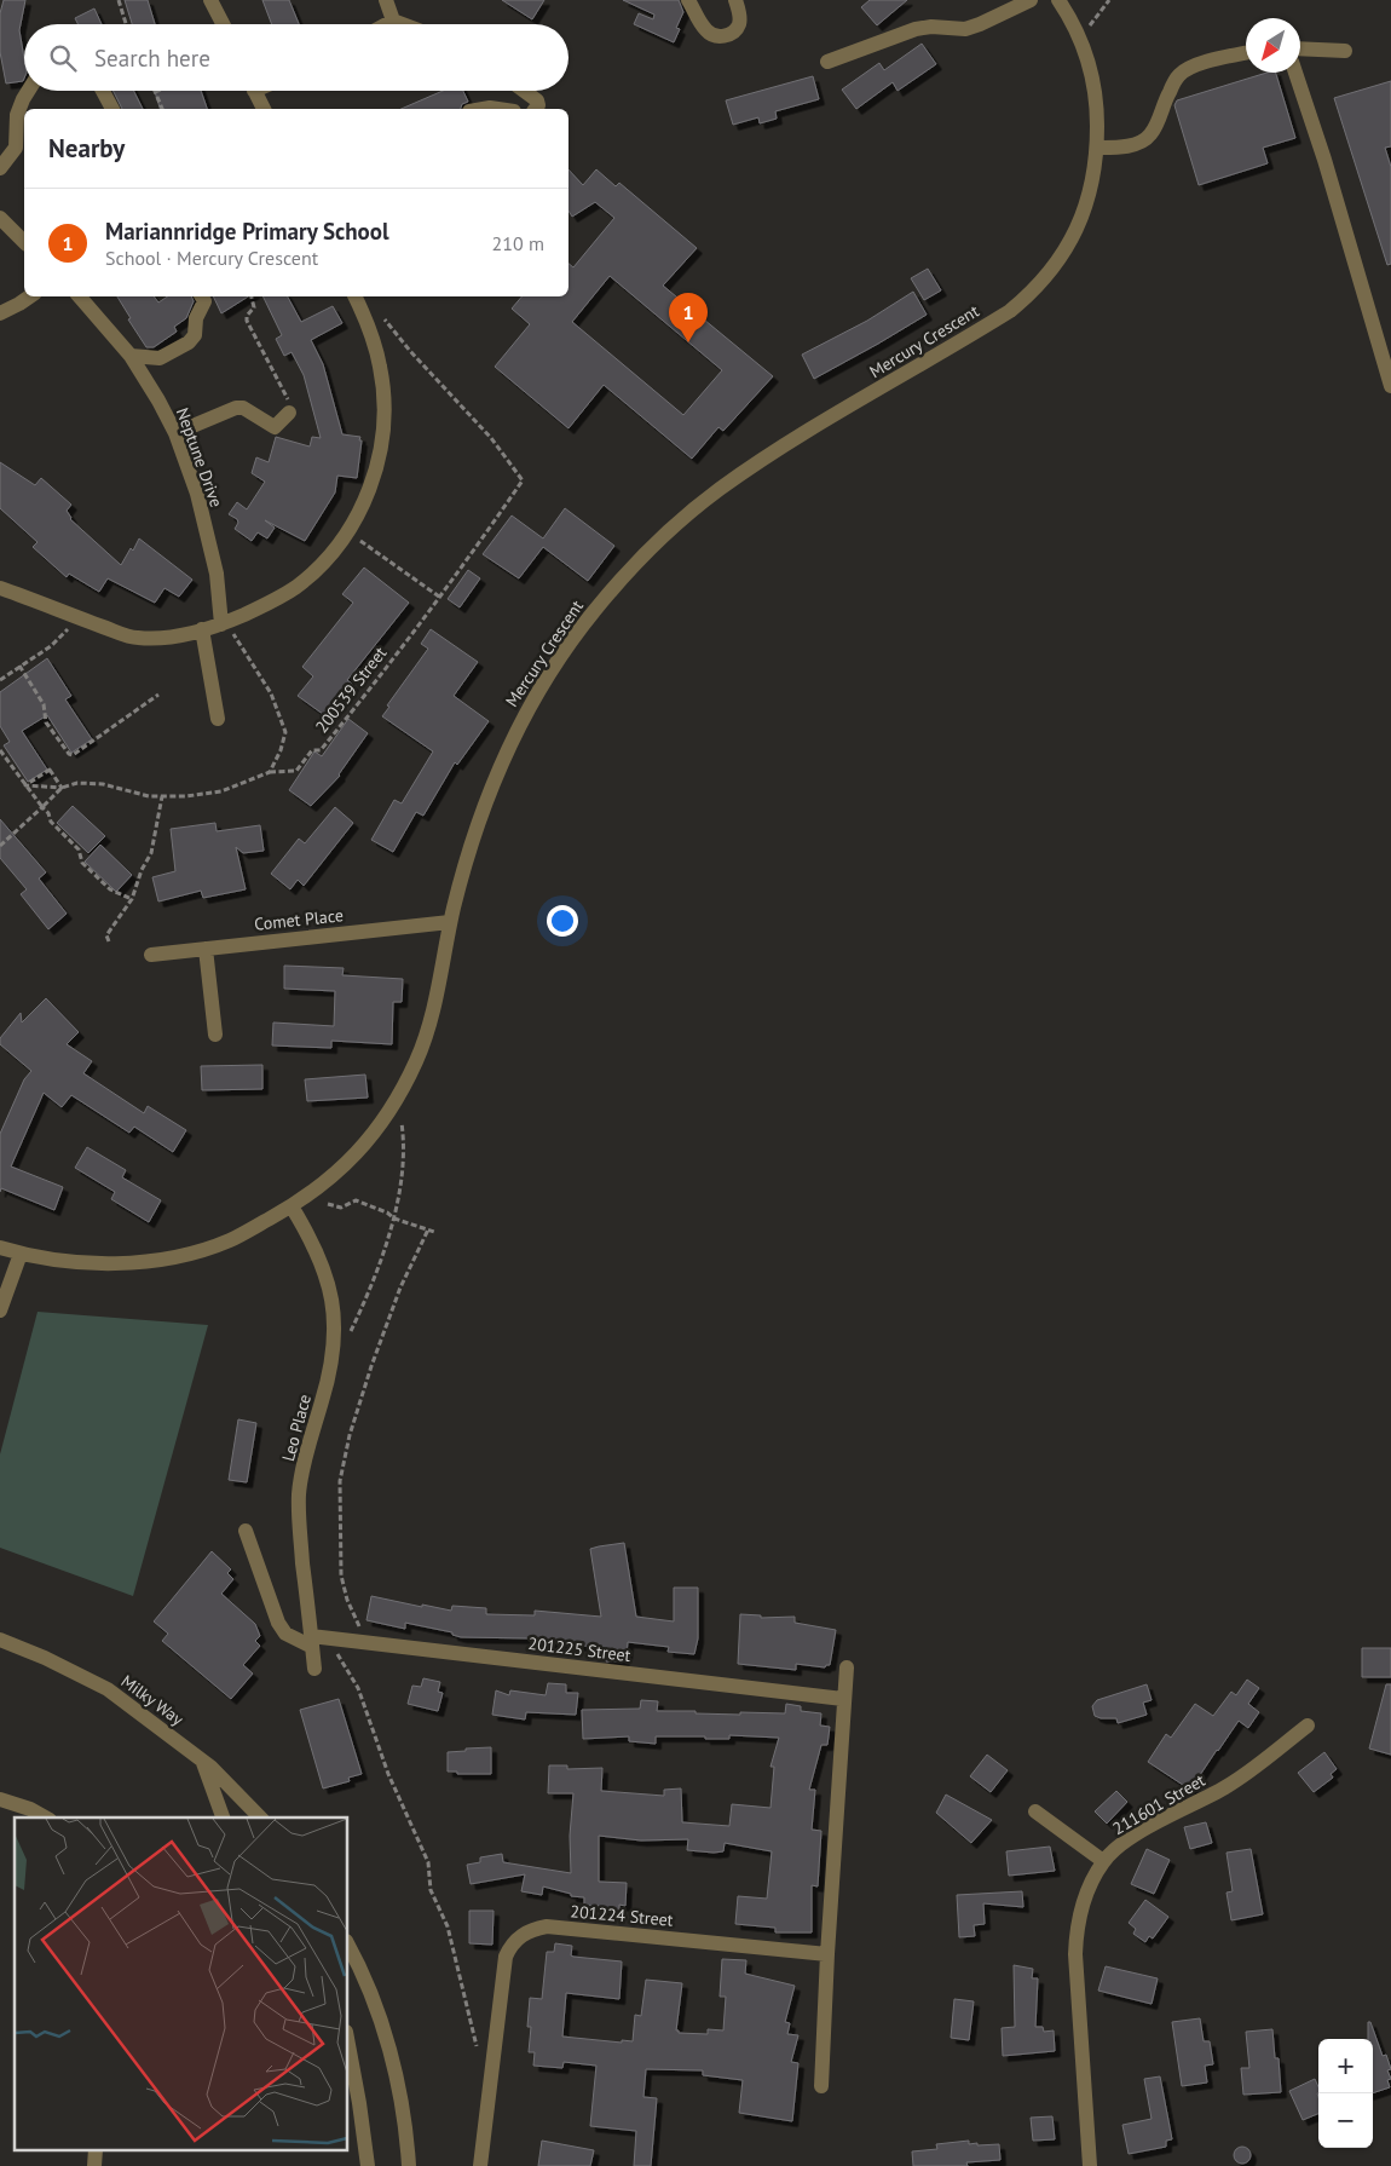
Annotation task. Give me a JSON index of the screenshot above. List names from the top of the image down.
{
  "streets": {
    "street": [
      "Mercury Crescent",
      "Neptune Drive",
      "Comet Place",
      "Leo Place",
      "201225 Street",
      "Milky Way",
      "211601 Street",
      "201224 Street"
    ],
    "path": ["200539 Street"]
  },
  "crossings": [
    ["Mercury Crescent", "Comet Place"],
    ["Mercury Crescent", "Leo Place"],
    ["Leo Place", "201225 Street"]
  ],
  "north": "bottom left",
  "page": {
    "search": "Search here",
    "heading": "Nearby",
    "list": [
      {
        "mark": "1",
        "name": "Mariannridge Primary School",
        "note": "School · Mercury Crescent",
        "value": "210 m"
      }
    ],
    "pins": "1",
    "map_buttons": ["+", "−"]
  }
}
